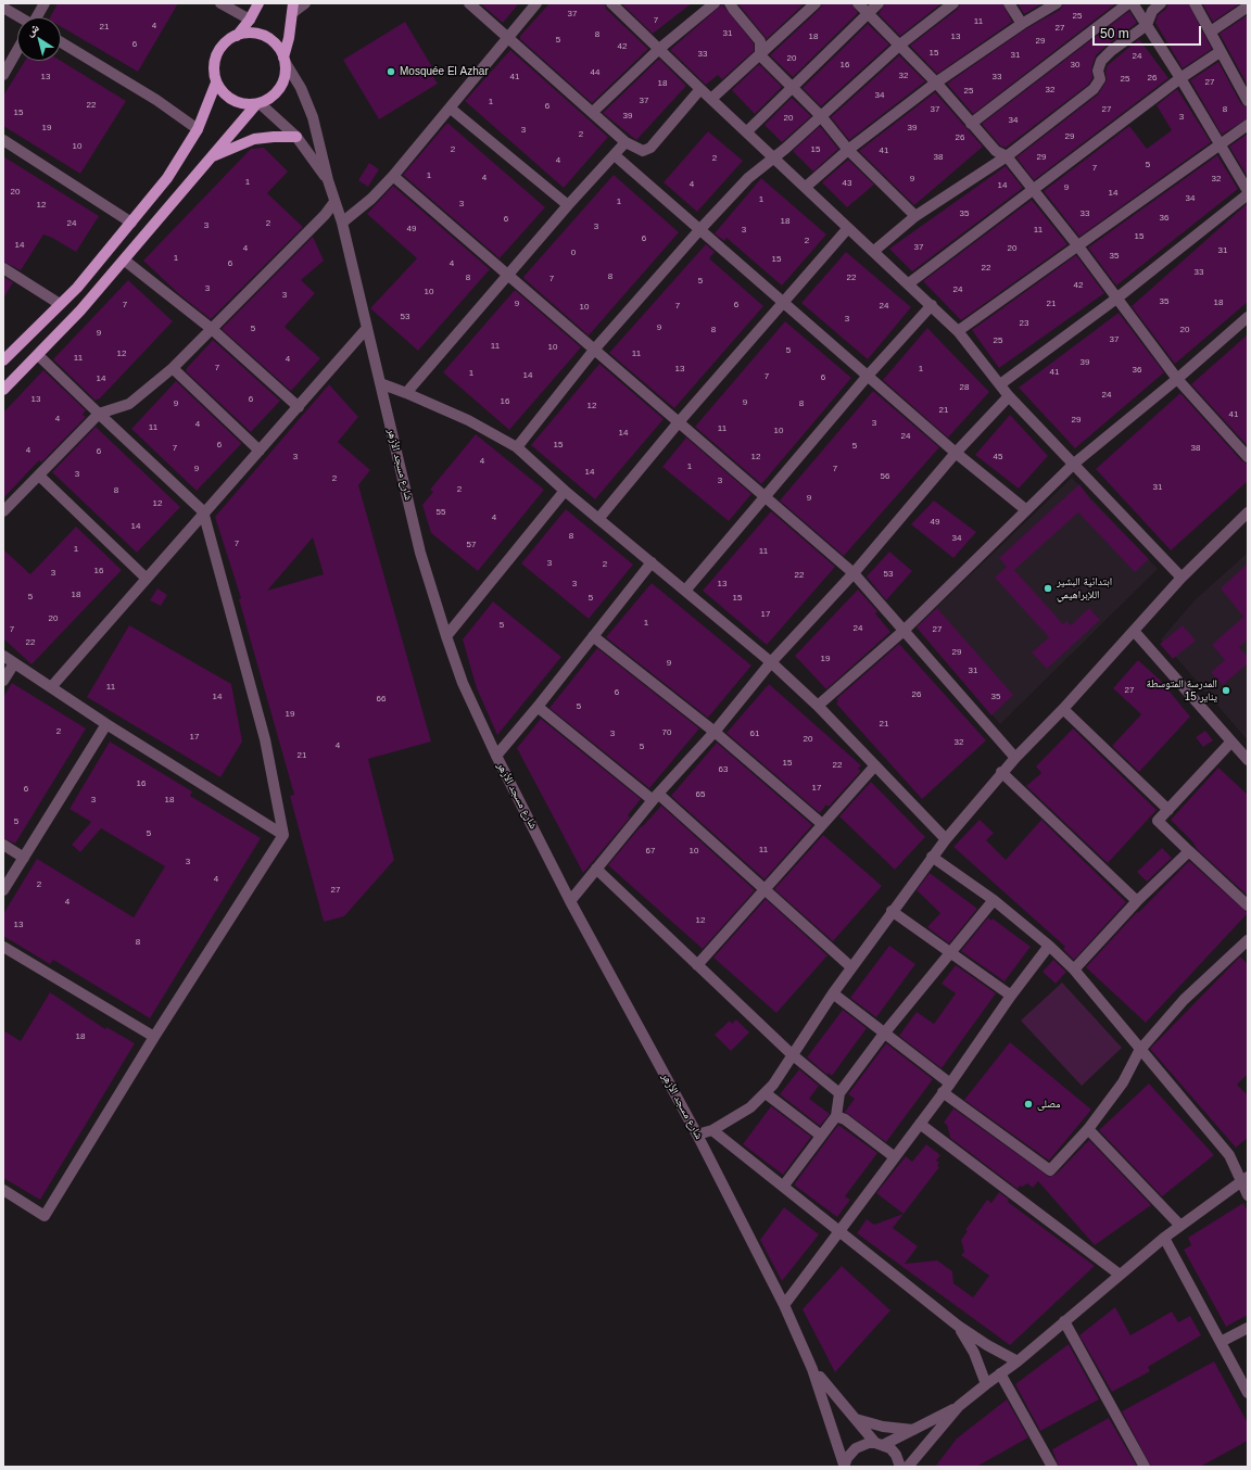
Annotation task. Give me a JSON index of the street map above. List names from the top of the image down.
{
  "streets": {
    "street": ["شارع مسجد الأزهر"]
  },
  "places": [
    "Mosquée El Azhar",
    "ابتدائية البشير اللإبراهيمي",
    "المدرسة المتوسطة 15 يناير",
    "مصلى"
  ],
  "house_numbers": [
    "37",
    "25",
    "7",
    "11",
    "4",
    "21",
    "27",
    "31",
    "8",
    "18",
    "13",
    "5",
    "29",
    "6",
    "42",
    "15",
    "33",
    "31",
    "24",
    "20",
    "16",
    "30",
    "44",
    "32",
    "13",
    "41",
    "33",
    "26",
    "25",
    "27",
    "18",
    "32",
    "25",
    "34",
    "37",
    "1",
    "22",
    "6",
    "37",
    "27",
    "8",
    "15",
    "39",
    "3",
    "20",
    "34",
    "19",
    "39",
    "3",
    "2",
    "29",
    "26",
    "10",
    "2",
    "15",
    "41",
    "38",
    "29",
    "2",
    "4",
    "5",
    "7",
    "1",
    "4",
    "9",
    "32",
    "1",
    "43",
    "4",
    "14",
    "9",
    "20",
    "14",
    "34",
    "1",
    "1",
    "3",
    "12",
    "35",
    "33",
    "36",
    "6",
    "18",
    "24",
    "2",
    "3",
    "3",
    "49",
    "3",
    "11",
    "15",
    "6",
    "2",
    "14",
    "37",
    "4",
    "20",
    "31",
    "0",
    "35",
    "1",
    "15",
    "6",
    "4",
    "22",
    "33",
    "8",
    "8",
    "22",
    "7",
    "5",
    "42",
    "3",
    "24",
    "10",
    "3",
    "35",
    "18",
    "9",
    "21",
    "7",
    "6",
    "7",
    "24",
    "10",
    "53",
    "3",
    "23",
    "9",
    "5",
    "8",
    "20",
    "9",
    "37",
    "25",
    "11",
    "10",
    "5",
    "12",
    "11",
    "11",
    "4",
    "39",
    "7",
    "13",
    "1",
    "36",
    "41",
    "1",
    "14",
    "7",
    "6",
    "14",
    "28",
    "24",
    "13",
    "6",
    "16",
    "9",
    "9",
    "8",
    "12",
    "21",
    "41",
    "4",
    "29",
    "3",
    "4",
    "11",
    "11",
    "10",
    "14",
    "24",
    "6",
    "15",
    "5",
    "7",
    "38",
    "4",
    "6",
    "3",
    "12",
    "45",
    "4",
    "1",
    "9",
    "7",
    "14",
    "3",
    "56",
    "2",
    "3",
    "31",
    "2",
    "8",
    "9",
    "12",
    "55",
    "4",
    "49",
    "14",
    "8",
    "34",
    "7",
    "57",
    "1",
    "11",
    "3",
    "2",
    "16",
    "3",
    "53",
    "22",
    "3",
    "13",
    "18",
    "5",
    "5",
    "15",
    "17",
    "20",
    "1",
    "5",
    "24",
    "7",
    "27",
    "22",
    "29",
    "19",
    "9",
    "31",
    "11",
    "27",
    "6",
    "26",
    "14",
    "35",
    "66",
    "5",
    "19",
    "21",
    "2",
    "70",
    "3",
    "61",
    "17",
    "20",
    "32",
    "4",
    "5",
    "21",
    "15",
    "22",
    "63",
    "16",
    "17",
    "6",
    "65",
    "3",
    "18",
    "5",
    "5",
    "11",
    "67",
    "10",
    "3",
    "4",
    "2",
    "27",
    "4",
    "12",
    "13",
    "8",
    "18"
  ],
  "scale_bar": "50 m",
  "north": "top left"
}
